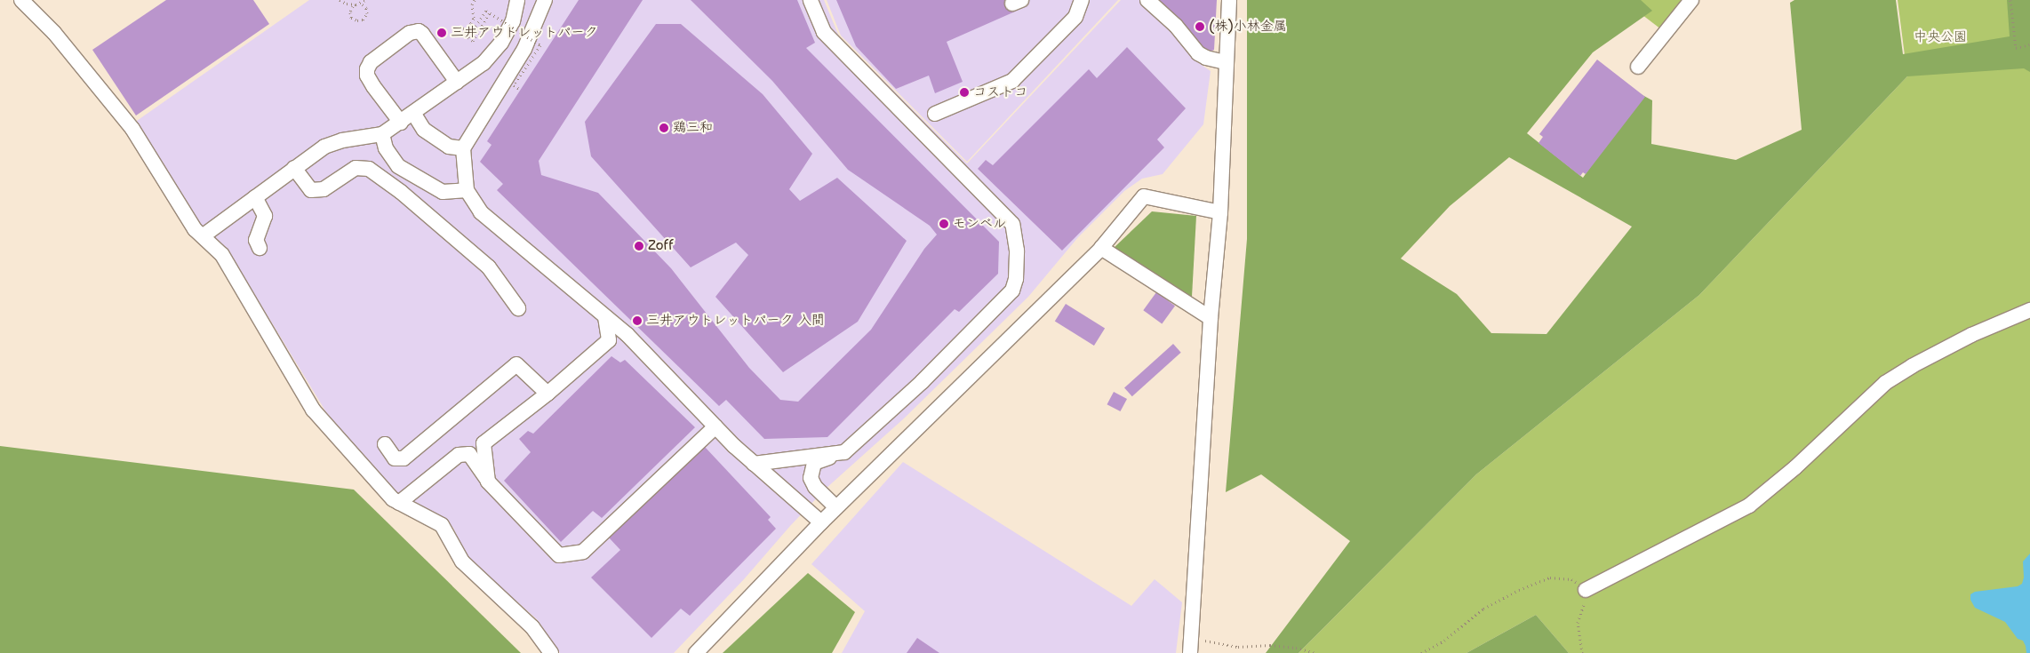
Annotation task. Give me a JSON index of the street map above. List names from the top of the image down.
{
  "parks": ["中央公園"],
  "places": [
    "(株)小林金属",
    "三井アウトレットパーク",
    "コストコ",
    "鶏三和",
    "モンベル",
    "Zoff",
    "三井アウトレットパーク 入間"
  ]
}
